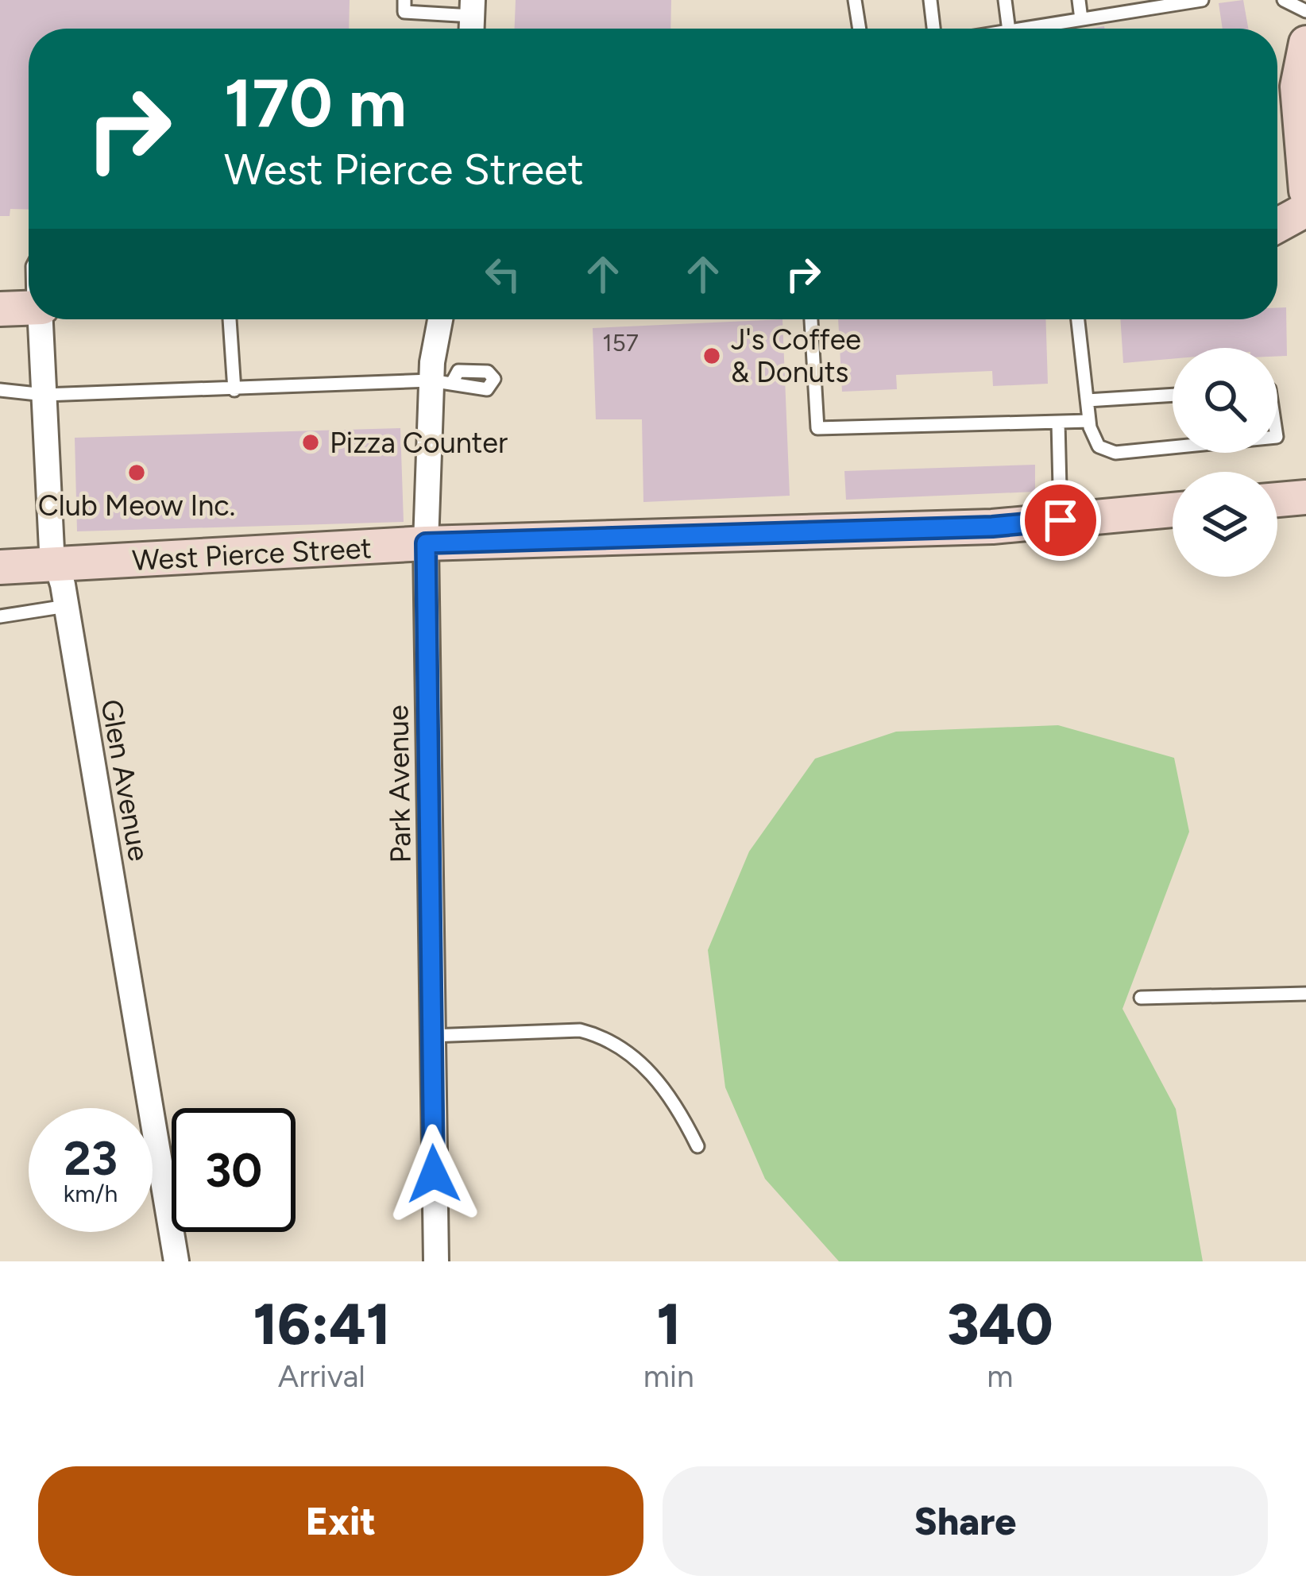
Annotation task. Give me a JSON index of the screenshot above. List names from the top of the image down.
{
  "streets": {
    "main road": ["West Pierce Street"],
    "street": ["Glen Avenue", "Park Avenue"]
  },
  "crossings": [
    ["West Pierce Street", "Glen Avenue"],
    ["West Pierce Street", "Park Avenue"]
  ],
  "places": ["J's Coffee & Donuts", "Pizza Counter", "Club Meow Inc."],
  "house_numbers": ["157"],
  "page": {
    "turn": ["170 m", "West Pierce Street"],
    "speed": "23 km/h",
    "limit": "30",
    "eta": [
      "16:41",
      "Arrival",
      "1",
      "min",
      "340",
      "m"
    ],
    "buttons": ["Exit", "Share"]
  }
}
